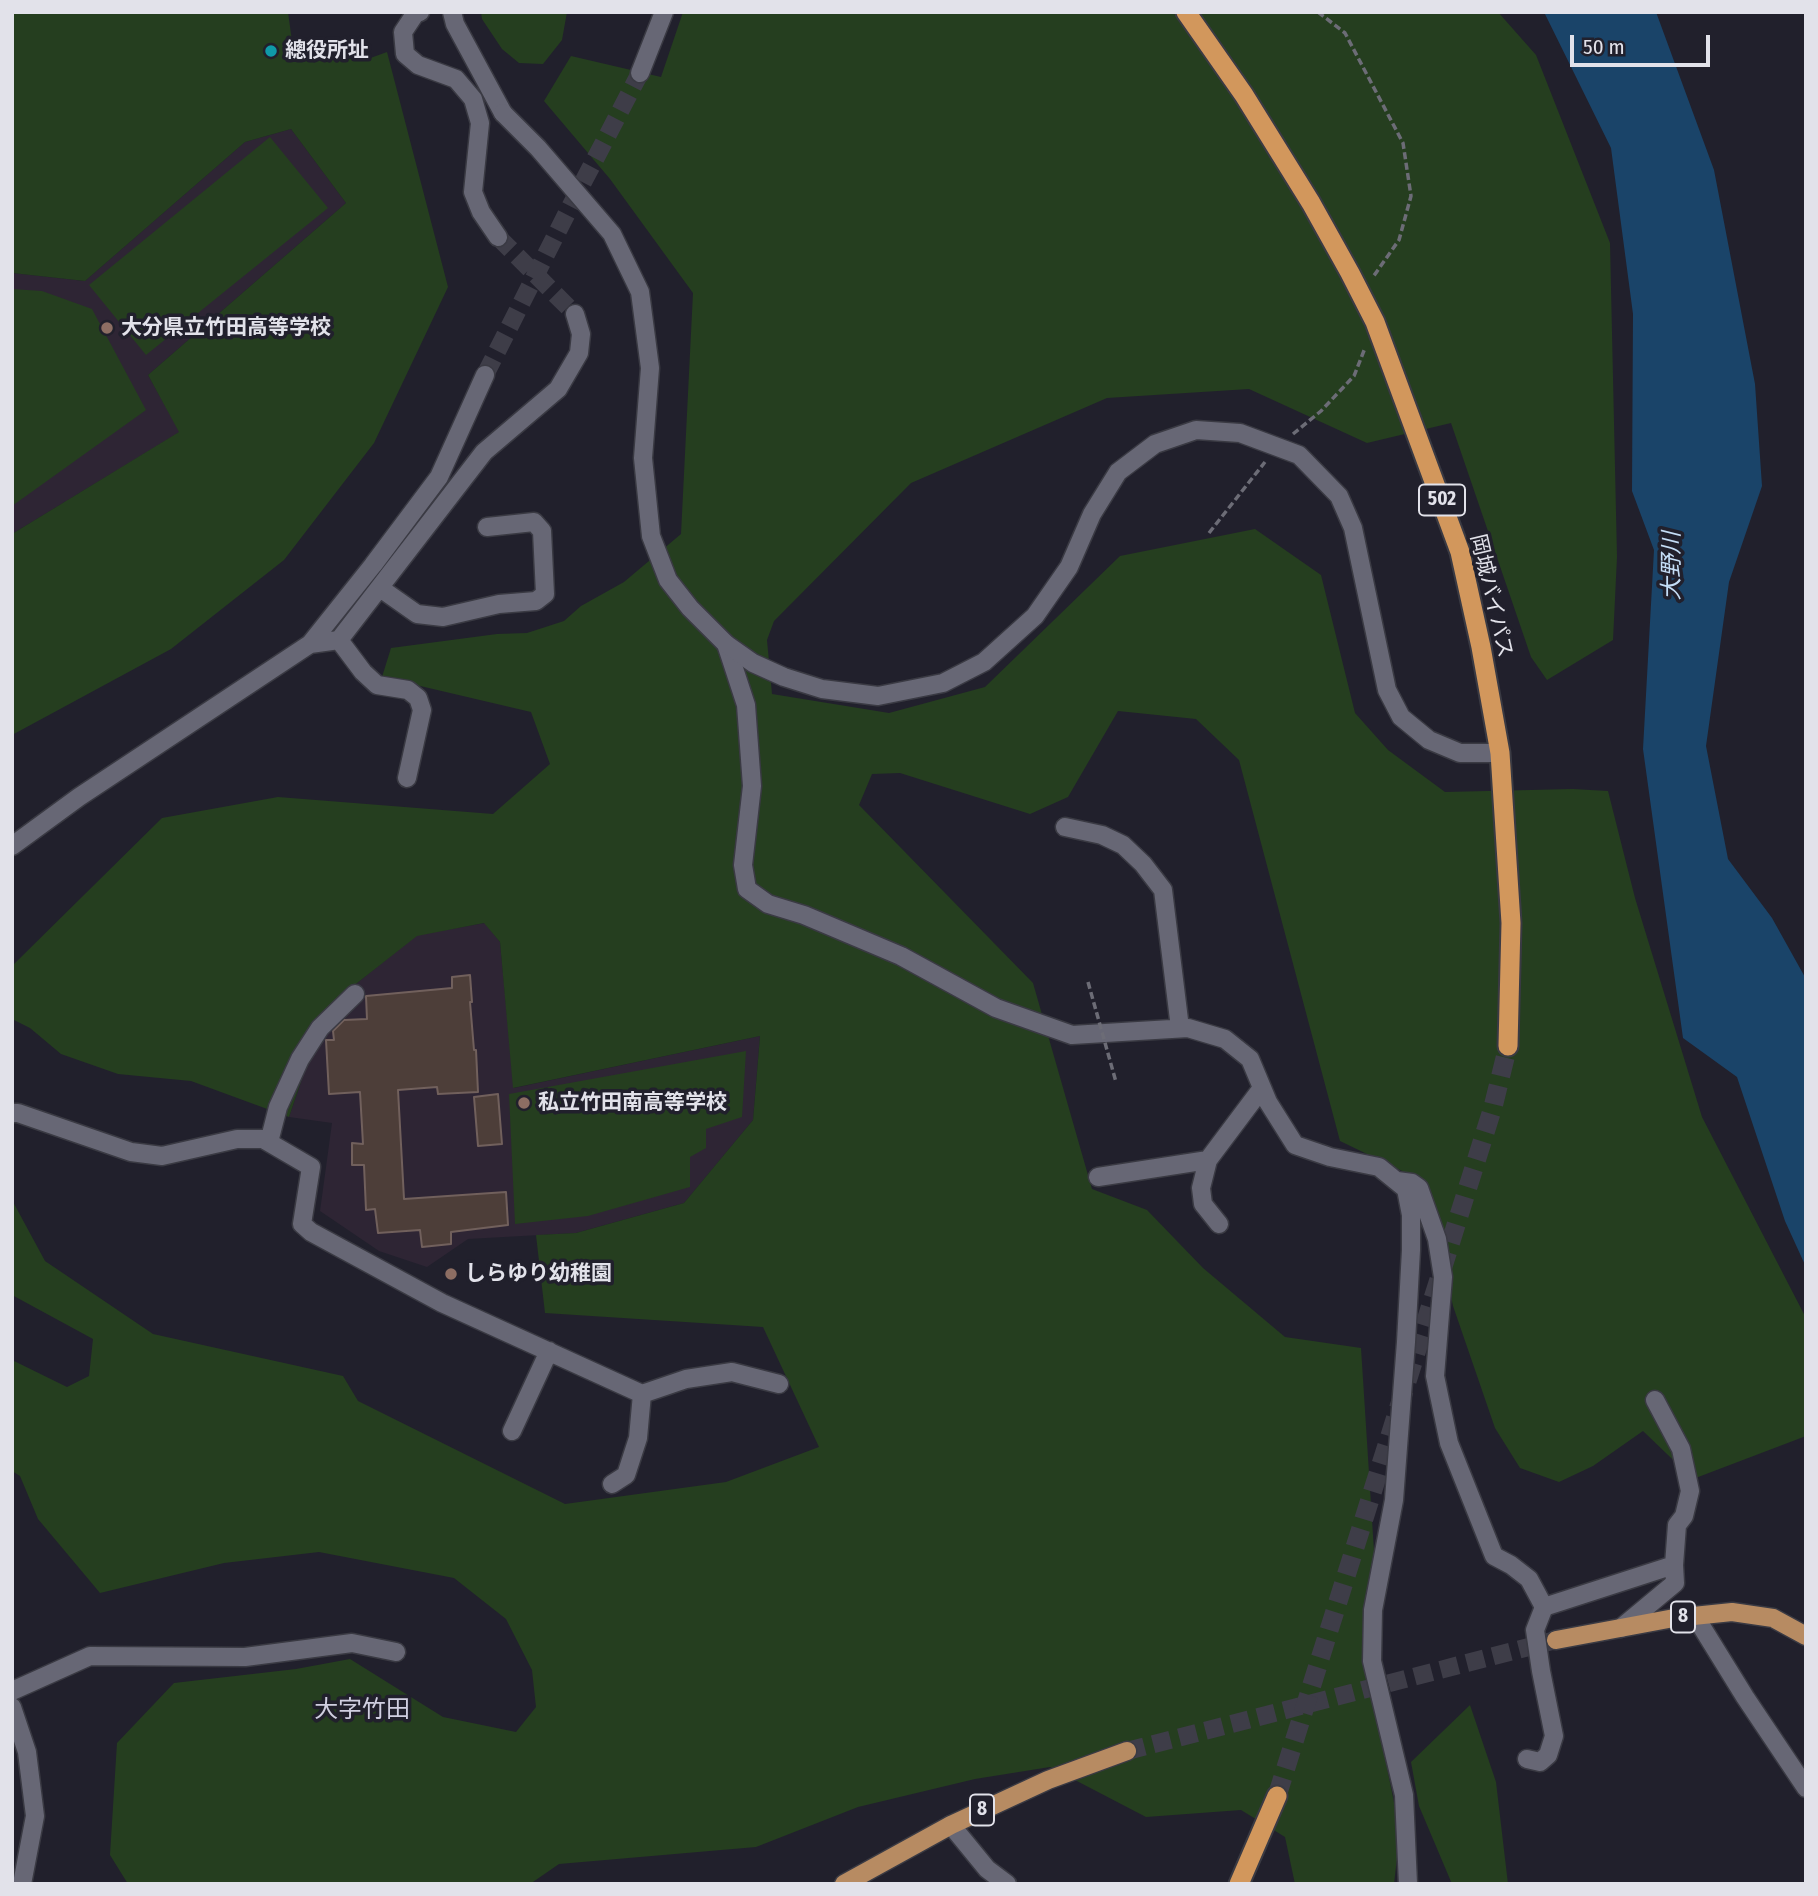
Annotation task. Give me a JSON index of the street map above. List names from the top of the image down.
{
  "streets": {
    "highway": ["502", "岡城バイパス"],
    "main road": ["8"]
  },
  "districts": ["大字竹田"],
  "water": ["大野川"],
  "places": [
    "總役所址",
    "大分県立竹田高等学校",
    "私立竹田南高等学校",
    "しらゆり幼稚園"
  ],
  "scale_bar": "50 m"
}
